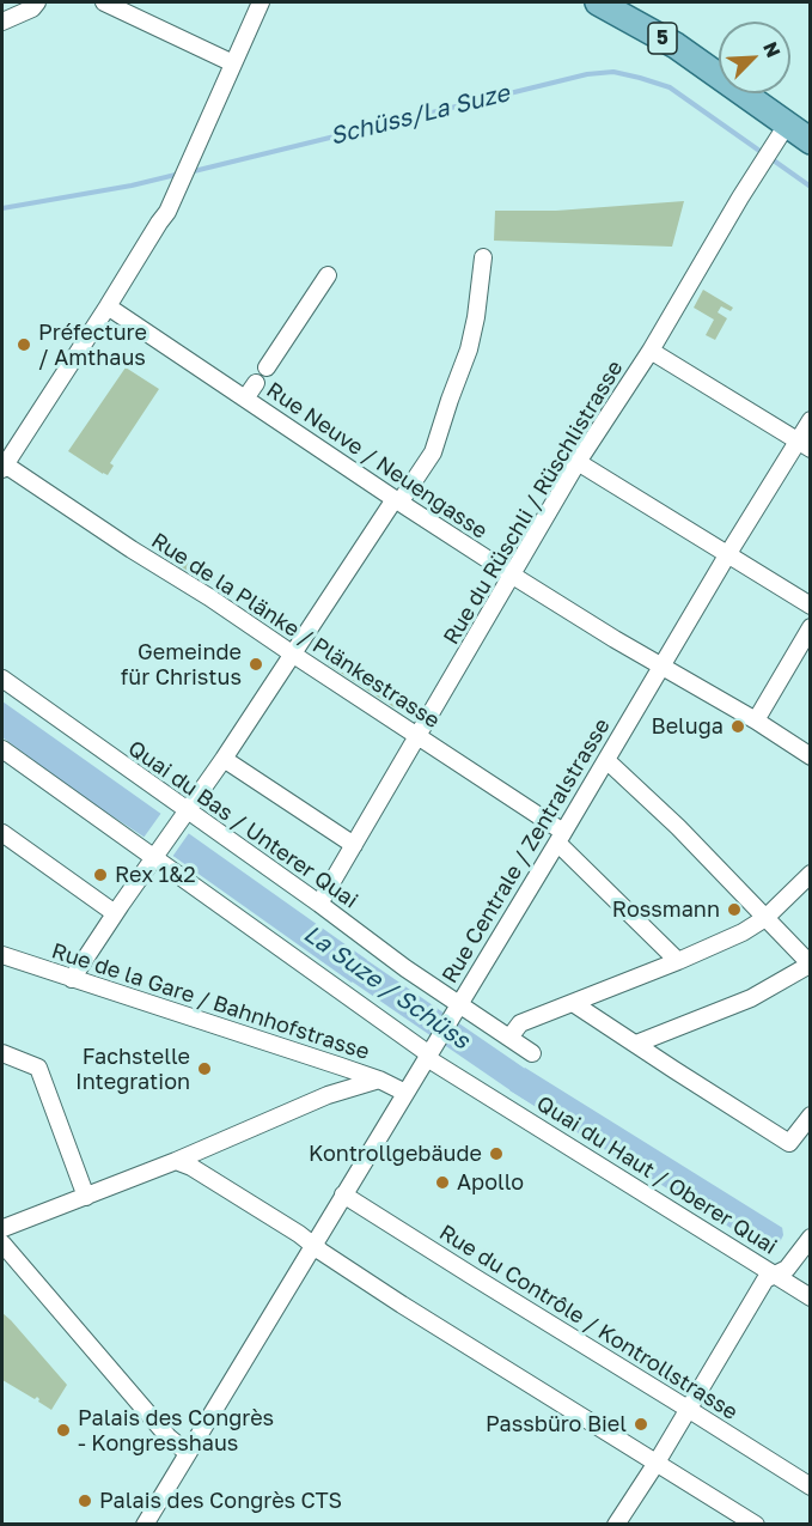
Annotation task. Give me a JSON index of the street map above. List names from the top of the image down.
{
  "streets": {
    "main road": ["5"],
    "street": [
      "Rue Neuve / Neuengasse",
      "Rue du Rüschli / Rüschlistrasse",
      "Rue de la Plänke / Plänkestrasse",
      "Quai du Bas / Unterer Quai",
      "Rue Centrale / Zentralstrasse",
      "Rue de la Gare / Bahnhofstrasse",
      "Quai du Haut / Oberer Quai",
      "Rue du Contrôle / Kontrollstrasse"
    ]
  },
  "crossings": [
    ["5", "Rue du Rüschli / Rüschlistrasse"],
    ["Rue Neuve / Neuengasse", "Rue du Rüschli / Rüschlistrasse"],
    ["Rue Neuve / Neuengasse", "Rue Centrale / Zentralstrasse"],
    ["Rue du Rüschli / Rüschlistrasse", "Rue de la Plänke / Plänkestrasse"],
    ["Rue du Rüschli / Rüschlistrasse", "Quai du Bas / Unterer Quai"],
    ["Rue de la Plänke / Plänkestrasse", "Rue Centrale / Zentralstrasse"],
    ["Quai du Bas / Unterer Quai", "Rue Centrale / Zentralstrasse"],
    ["Rue Centrale / Zentralstrasse", "Rue de la Gare / Bahnhofstrasse"],
    ["Rue Centrale / Zentralstrasse", "Quai du Haut / Oberer Quai"],
    ["Rue Centrale / Zentralstrasse", "Rue du Contrôle / Kontrollstrasse"]
  ],
  "water": ["Schüss/La Suze", "La Suze / Schüss"],
  "places": [
    "Préfecture / Amthaus",
    "Gemeinde für Christus",
    "Beluga",
    "Rex 1&2",
    "Rossmann",
    "Fachstelle Integration",
    "Kontrollgebäude",
    "Apollo",
    "Passbüro Biel",
    "Palais des Congrès - Kongresshaus",
    "Palais des Congrès CTS"
  ],
  "north": "top right"
}
